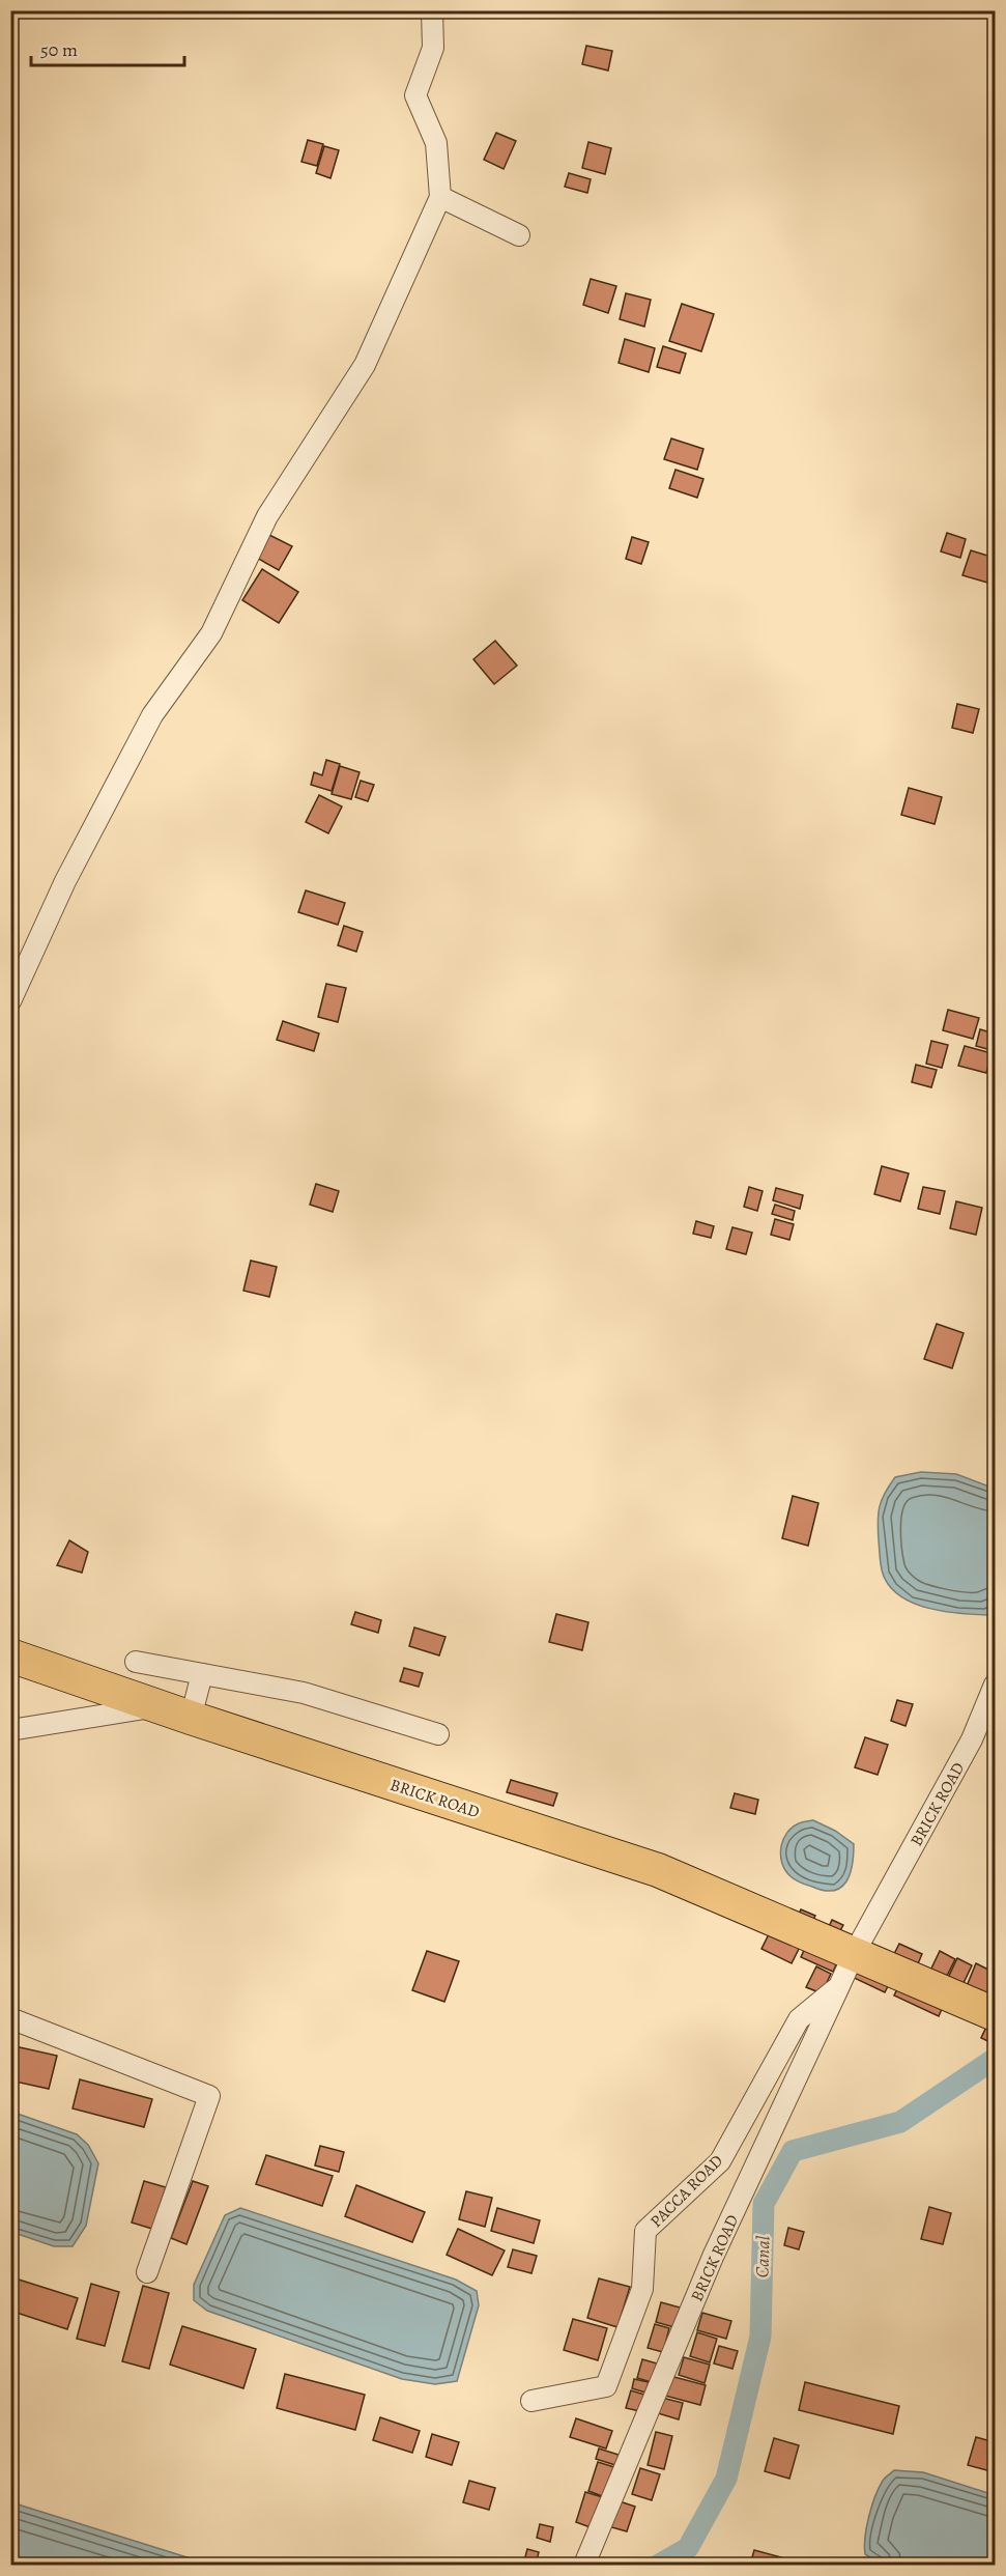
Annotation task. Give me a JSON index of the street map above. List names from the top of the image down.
{
  "streets": {
    "main road": ["BRICK ROAD"],
    "street": ["PACCA ROAD"]
  },
  "crossings": [
    ["BRICK ROAD", "PACCA ROAD"]
  ],
  "water": ["Canal"],
  "scale_bar": "50 m"
}
